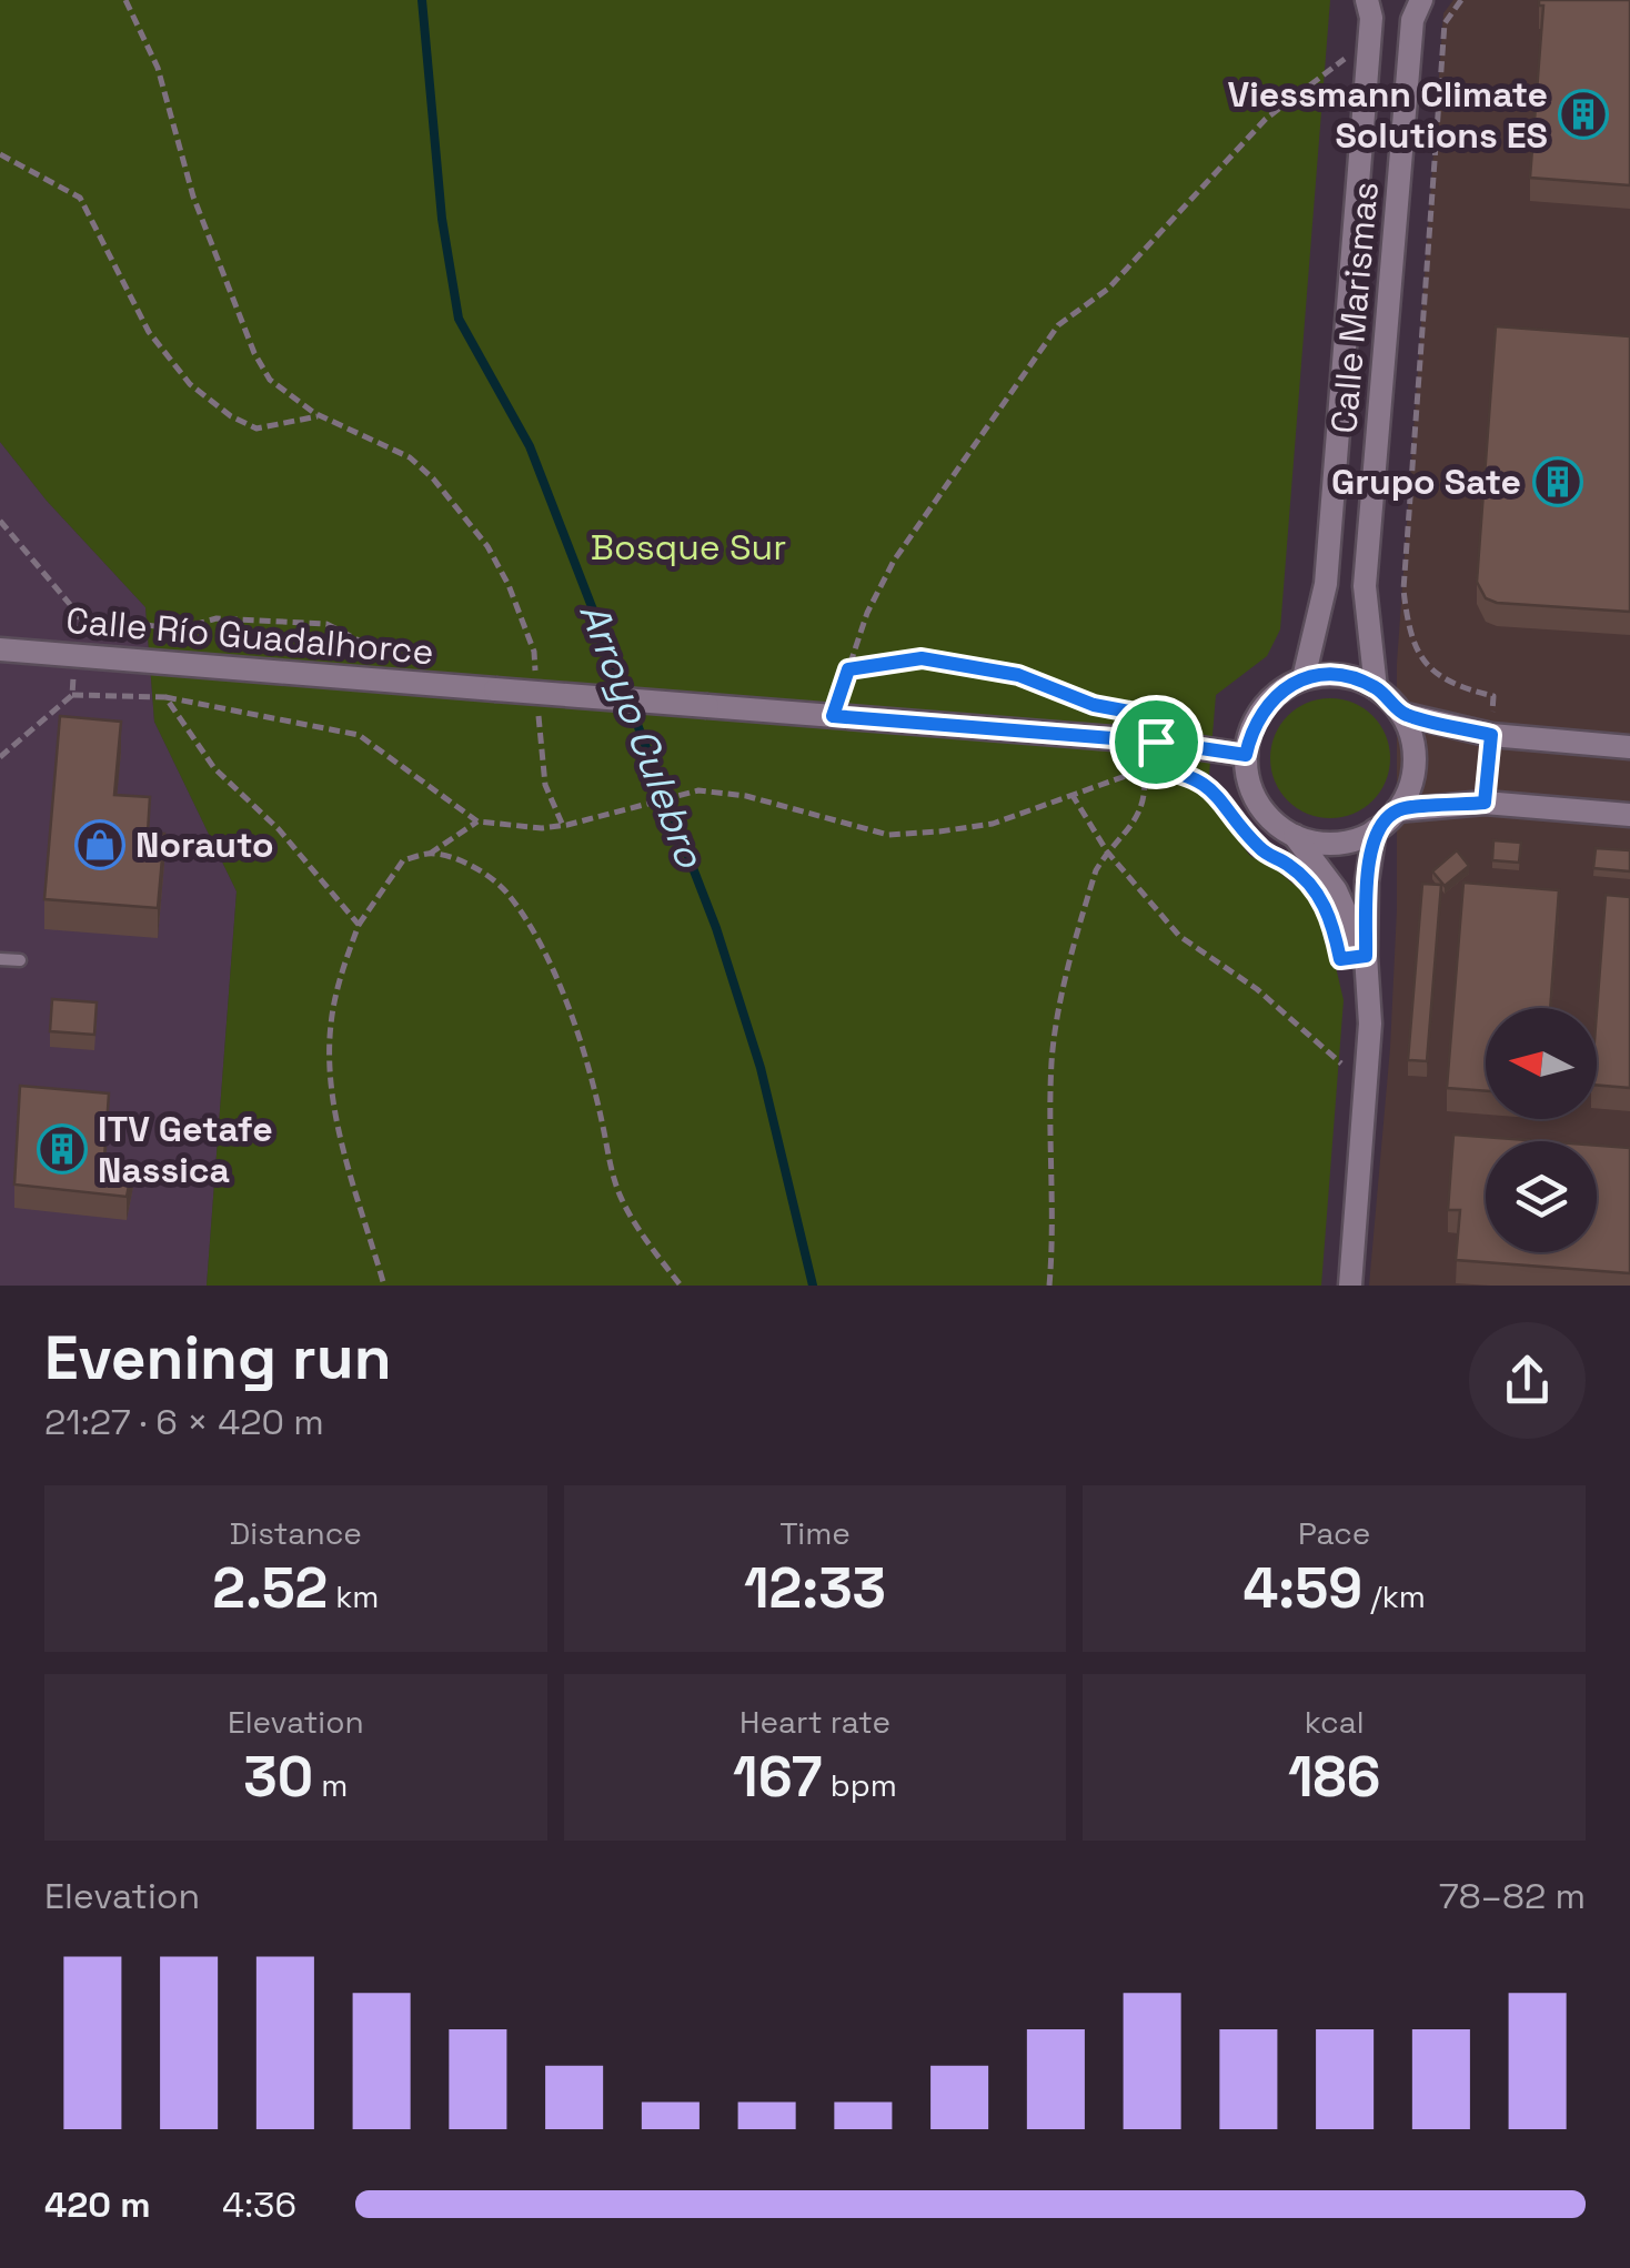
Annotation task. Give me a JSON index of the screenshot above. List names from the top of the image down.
{
  "streets": {
    "street": ["Calle Marismas", "Calle Río Guadalhorce"]
  },
  "crossings": [
    ["Calle Marismas", "Calle Río Guadalhorce"]
  ],
  "water": ["Arroyo Culebro"],
  "parks": ["Bosque Sur"],
  "places": {
    "building": ["Viessmann Climate Solutions ES", "Grupo Sate", "ITV Getafe Nassica"],
    "shop": ["Norauto"]
  },
  "north": "left",
  "page": {
    "heading": ["Evening run", "21:27 · 6 × 420 m"],
    "stats": [
      ["Distance", "2.52 km"],
      ["Time", "12:33"],
      ["Pace", "4:59 /km"],
      ["Elevation", "30 m"],
      ["Heart rate", "167 bpm"],
      ["kcal", "186"]
    ],
    "chart": ["Elevation", "78–82 m"],
    "list": [
      {
        "name": "420 m",
        "note": "4:36"
      }
    ]
  }
}
